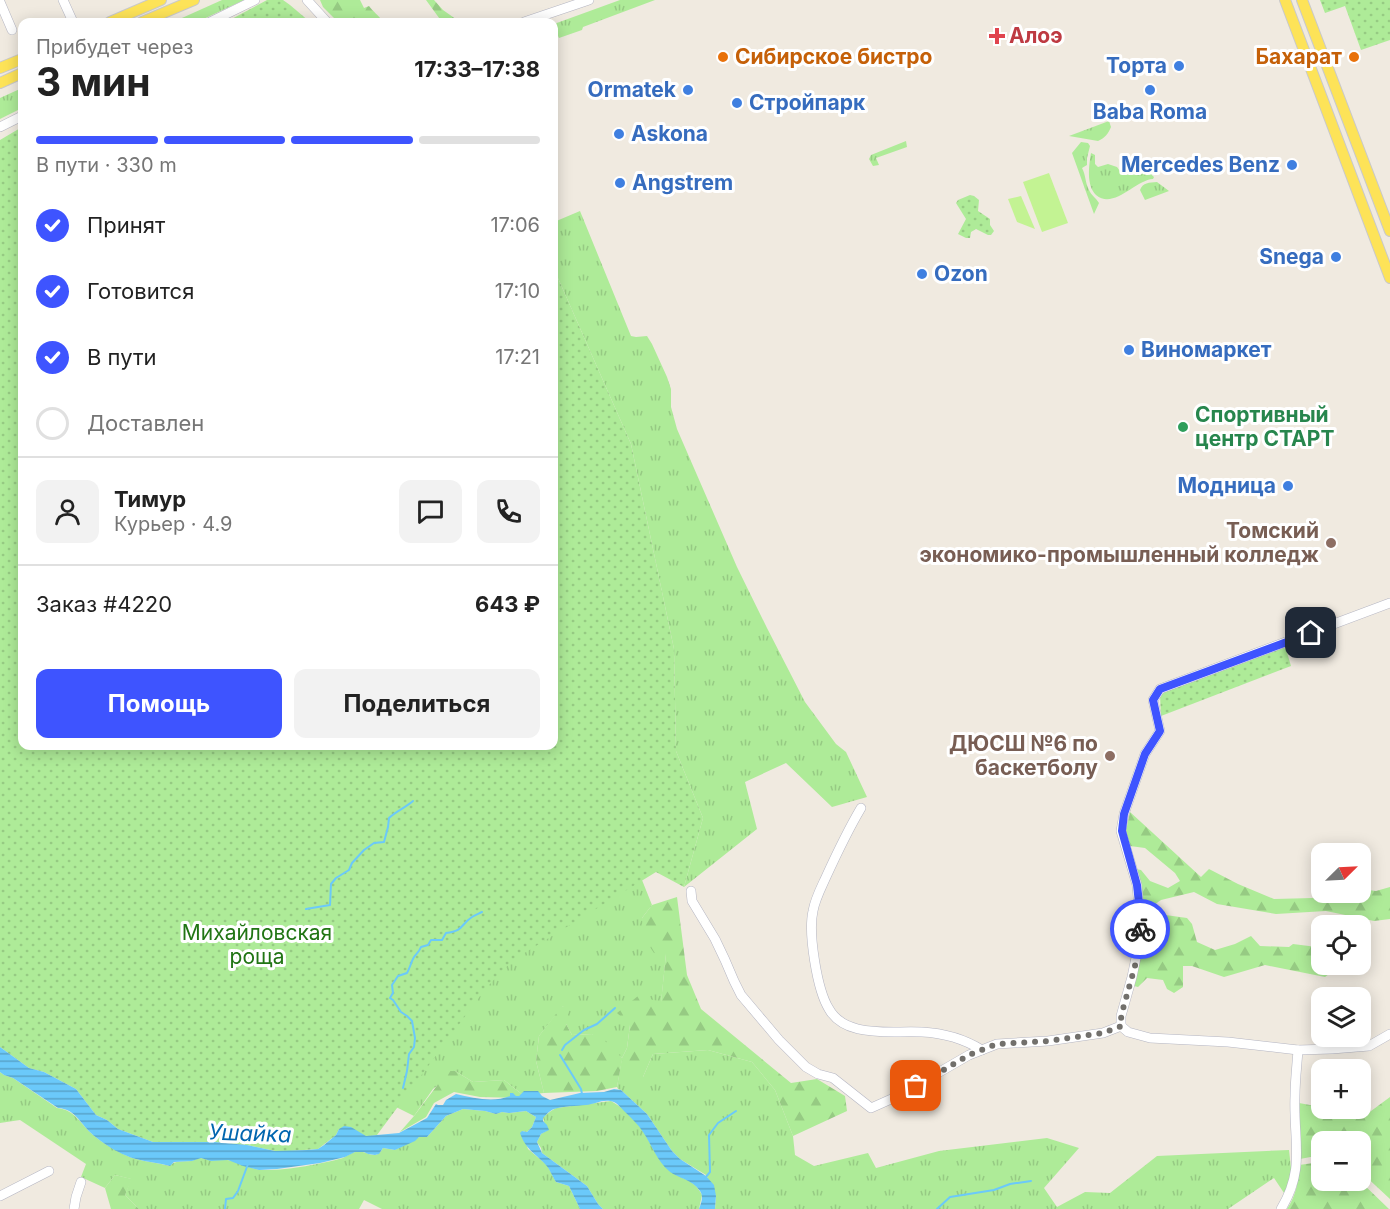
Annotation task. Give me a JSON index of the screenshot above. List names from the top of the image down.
{
  "water": ["Ушайка"],
  "parks": ["Михайловская роща"],
  "places": {
    "health": ["Алоэ"],
    "other": [
      "Сибирское бистро",
      "Бахарат",
      "Торта",
      "Ormatek",
      "Baba Roma",
      "Стройпарк",
      "Askona",
      "Mercedes Benz",
      "Angstrem",
      "Snega",
      "Ozon",
      "Виномаркет",
      "Спортивный центр СТАРТ",
      "Модница",
      "Томский экономико-промышленный колледж",
      "ДЮСШ №6 по баскетболу"
    ]
  },
  "north": "top right",
  "page": {
    "heading": ["3 мин", "Прибудет через", "17:33–17:38"],
    "panel": [
      "Тимур",
      "Курьер · 4.9",
      "Заказ #4220",
      "643 ₽"
    ],
    "bar": "В пути · 330 m",
    "list": [
      ["Принят", "17:06"],
      ["Готовится", "17:10"],
      ["В пути", "17:21"],
      "Доставлен"
    ],
    "buttons": ["Помощь", "Поделиться"],
    "map_buttons": ["+", "−"]
  }
}
